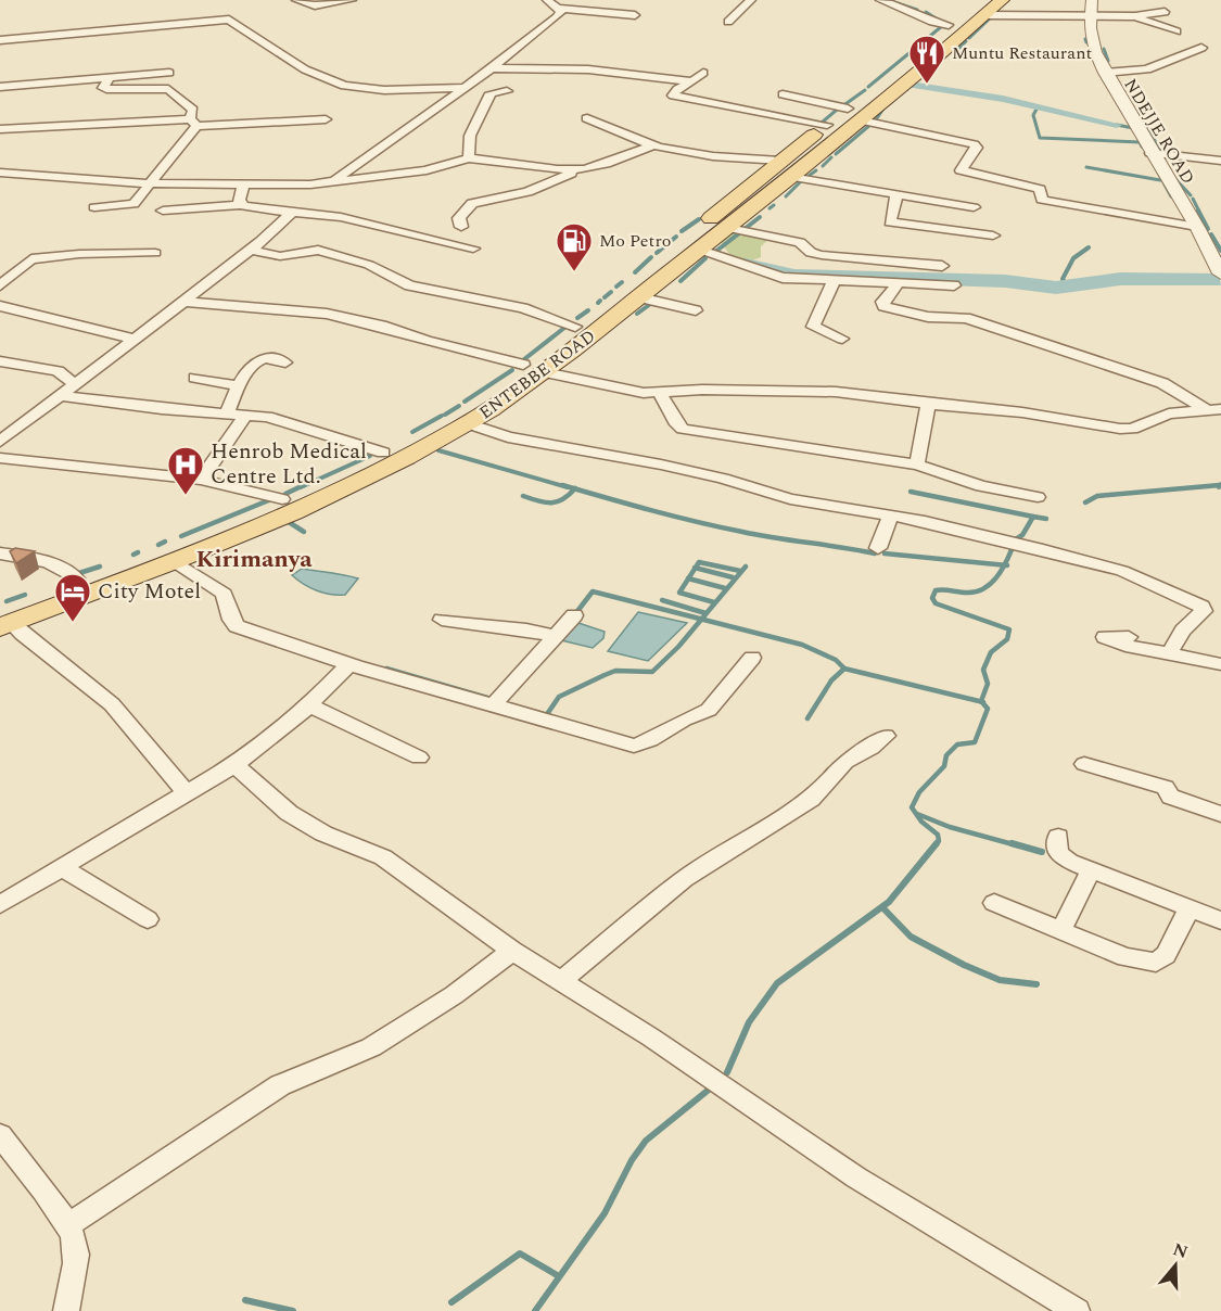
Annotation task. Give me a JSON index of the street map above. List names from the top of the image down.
{
  "streets": {
    "main road": ["ENTEBBE ROAD"],
    "street": ["NDEJJE ROAD"]
  },
  "districts": ["Kirimanya"],
  "places": {
    "restaurant": ["Muntu Restaurant"],
    "fuel station": ["Mo Petro"],
    "hospital": ["Henrob Medical Centre Ltd."],
    "hotel": ["City Motel"]
  },
  "north": "top"
}
